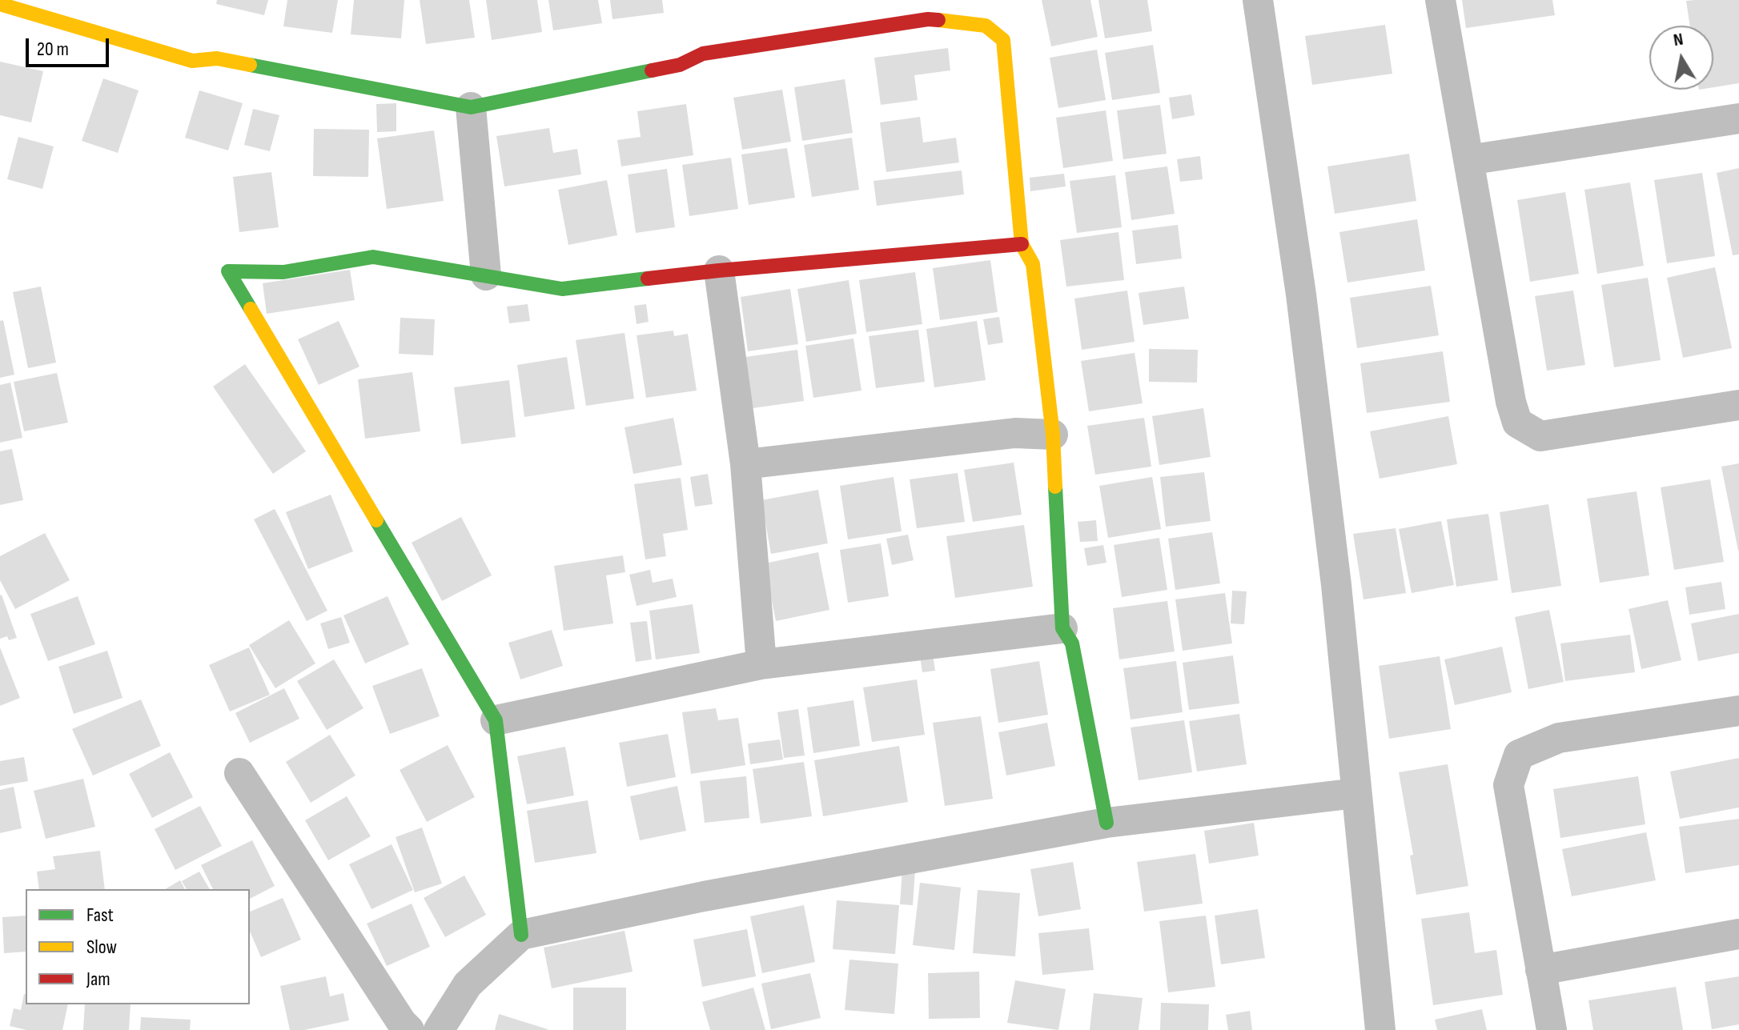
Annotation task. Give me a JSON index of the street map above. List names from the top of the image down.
{
  "legend": ["Fast", "Slow", "Jam"],
  "scale_bar": "20 m",
  "north": "top"
}
